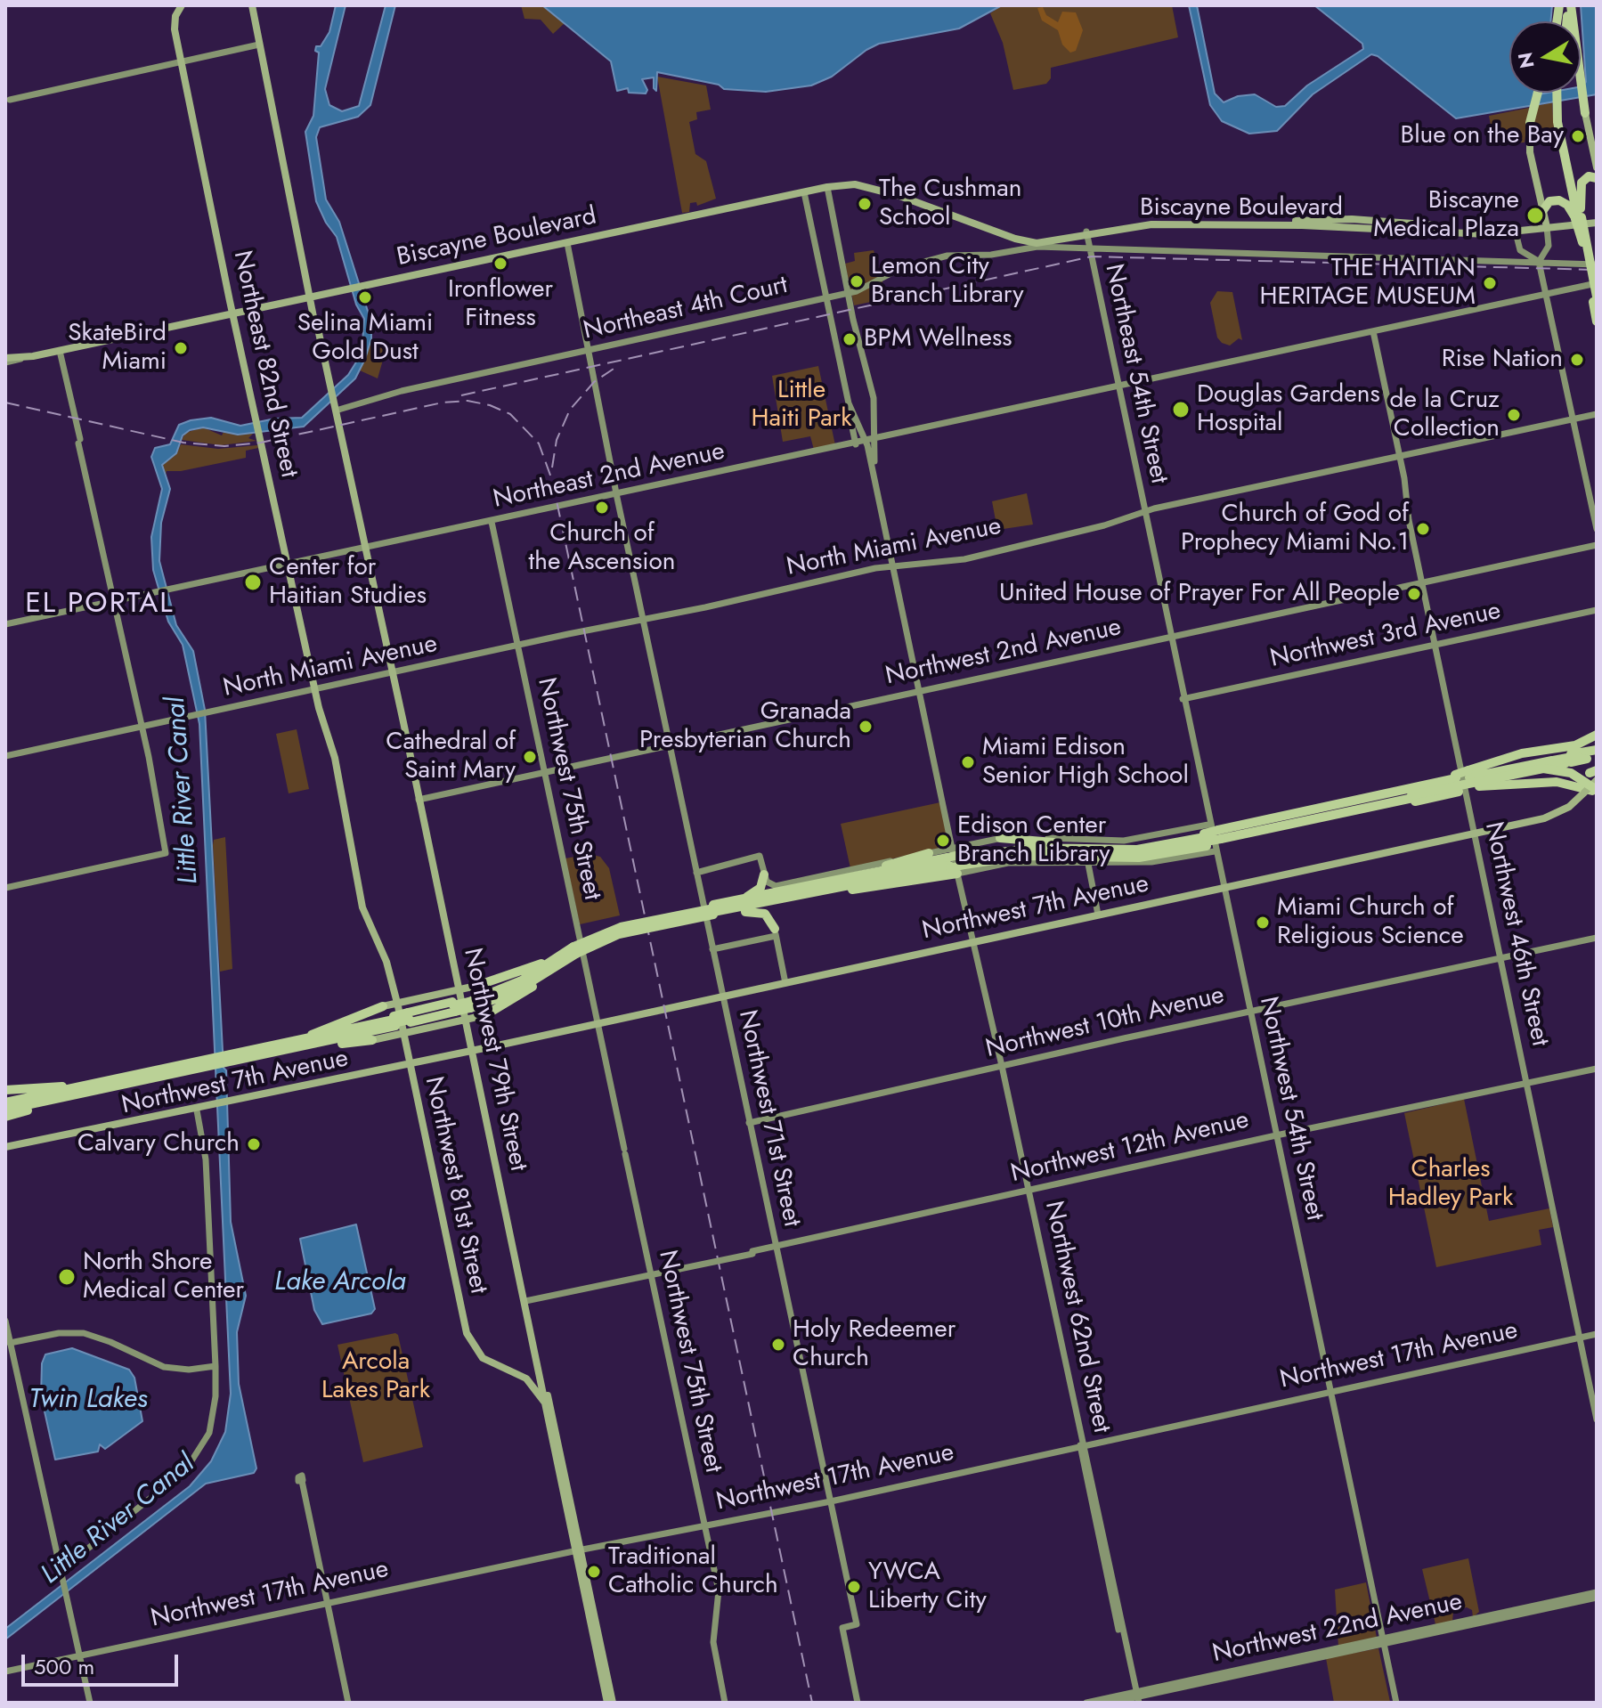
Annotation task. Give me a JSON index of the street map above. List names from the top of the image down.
{
  "streets": {
    "main road": [
      "Biscayne Boulevard",
      "Northeast 4th Court",
      "Northeast 82nd Street",
      "Northeast 54th Street",
      "Northeast 2nd Avenue",
      "North Miami Avenue",
      "Northwest 3rd Avenue",
      "Northwest 2nd Avenue",
      "Northwest 75th Street",
      "Northwest 7th Avenue",
      "Northwest 46th Street",
      "Northwest 10th Avenue",
      "Northwest 79th Street",
      "Northwest 54th Street",
      "Northwest 71st Street",
      "Northwest 12th Avenue",
      "Northwest 81st Street",
      "Northwest 62nd Street",
      "Northwest 17th Avenue",
      "Northwest 22nd Avenue"
    ]
  },
  "crossings": [
    ["Biscayne Boulevard", "Northeast 82nd Street"],
    ["Biscayne Boulevard", "Northeast 54th Street"],
    ["Biscayne Boulevard", "Northwest 71st Street"],
    ["Northeast 4th Court", "Northeast 54th Street"],
    ["Northeast 4th Court", "Northwest 71st Street"],
    ["Northeast 82nd Street", "Northeast 2nd Avenue"],
    ["Northeast 82nd Street", "North Miami Avenue"],
    ["Northeast 82nd Street", "Northwest 81st Street"],
    ["Northeast 54th Street", "Northeast 2nd Avenue"],
    ["Northeast 54th Street", "North Miami Avenue"],
    ["Northeast 54th Street", "Northwest 54th Street"],
    ["Northeast 2nd Avenue", "Northwest 75th Street"],
    ["Northeast 2nd Avenue", "Northwest 46th Street"],
    ["Northeast 2nd Avenue", "Northwest 71st Street"],
    ["North Miami Avenue", "Northwest 75th Street"],
    ["North Miami Avenue", "Northwest 46th Street"],
    ["North Miami Avenue", "Northwest 79th Street"],
    ["North Miami Avenue", "Northwest 71st Street"],
    ["North Miami Avenue", "Northwest 62nd Street"],
    ["Northwest 3rd Avenue", "Northwest 46th Street"],
    ["Northwest 3rd Avenue", "Northwest 54th Street"],
    ["Northwest 2nd Avenue", "Northwest 75th Street"],
    ["Northwest 2nd Avenue", "Northwest 46th Street"],
    ["Northwest 2nd Avenue", "Northwest 79th Street"],
    ["Northwest 2nd Avenue", "Northwest 54th Street"],
    ["Northwest 2nd Avenue", "Northwest 71st Street"],
    ["Northwest 2nd Avenue", "Northwest 62nd Street"],
    ["Northwest 75th Street", "Northwest 7th Avenue"],
    ["Northwest 75th Street", "Northwest 12th Avenue"],
    ["Northwest 75th Street", "Northwest 17th Avenue"],
    ["Northwest 7th Avenue", "Northwest 46th Street"],
    ["Northwest 7th Avenue", "Northwest 79th Street"],
    ["Northwest 7th Avenue", "Northwest 54th Street"],
    ["Northwest 7th Avenue", "Northwest 71st Street"],
    ["Northwest 7th Avenue", "Northwest 81st Street"],
    ["Northwest 7th Avenue", "Northwest 62nd Street"],
    ["Northwest 46th Street", "Northwest 10th Avenue"],
    ["Northwest 46th Street", "Northwest 12th Avenue"],
    ["Northwest 46th Street", "Northwest 17th Avenue"],
    ["Northwest 10th Avenue", "Northwest 54th Street"],
    ["Northwest 10th Avenue", "Northwest 71st Street"],
    ["Northwest 10th Avenue", "Northwest 62nd Street"],
    ["Northwest 79th Street", "Northwest 12th Avenue"],
    ["Northwest 79th Street", "Northwest 81st Street"],
    ["Northwest 79th Street", "Northwest 17th Avenue"],
    ["Northwest 54th Street", "Northwest 12th Avenue"],
    ["Northwest 54th Street", "Northwest 17th Avenue"],
    ["Northwest 54th Street", "Northwest 22nd Avenue"],
    ["Northwest 71st Street", "Northwest 12th Avenue"],
    ["Northwest 71st Street", "Northwest 17th Avenue"],
    ["Northwest 12th Avenue", "Northwest 62nd Street"],
    ["Northwest 62nd Street", "Northwest 17th Avenue"],
    ["Northwest 62nd Street", "Northwest 22nd Avenue"]
  ],
  "districts": ["EL PORTAL"],
  "water": ["Little River Canal", "Lake Arcola", "Twin Lakes"],
  "parks": ["Little Haiti Park", "Charles Hadley Park", "Arcola Lakes Park"],
  "places": [
    "Blue on the Bay",
    "The Cushman School",
    "Biscayne Medical Plaza",
    "Ironflower Fitness",
    "Lemon City Branch Library",
    "THE HAITIAN HERITAGE MUSEUM",
    "Selina Miami Gold Dust",
    "BPM Wellness",
    "SkateBird Miami",
    "Rise Nation",
    "Douglas Gardens Hospital",
    "de la Cruz Collection",
    "Church of the Ascension",
    "Church of God of Prophecy Miami No.1",
    "Center for Haitian Studies",
    "United House of Prayer For All People",
    "Granada Presbyterian Church",
    "Cathedral of Saint Mary",
    "Miami Edison Senior High School",
    "Edison Center Branch Library",
    "Miami Church of Religious Science",
    "Calvary Church",
    "North Shore Medical Center",
    "Holy Redeemer Church",
    "Traditional Catholic Church",
    "YWCA Liberty City"
  ],
  "scale_bar": "500 m",
  "north": "left"
}
